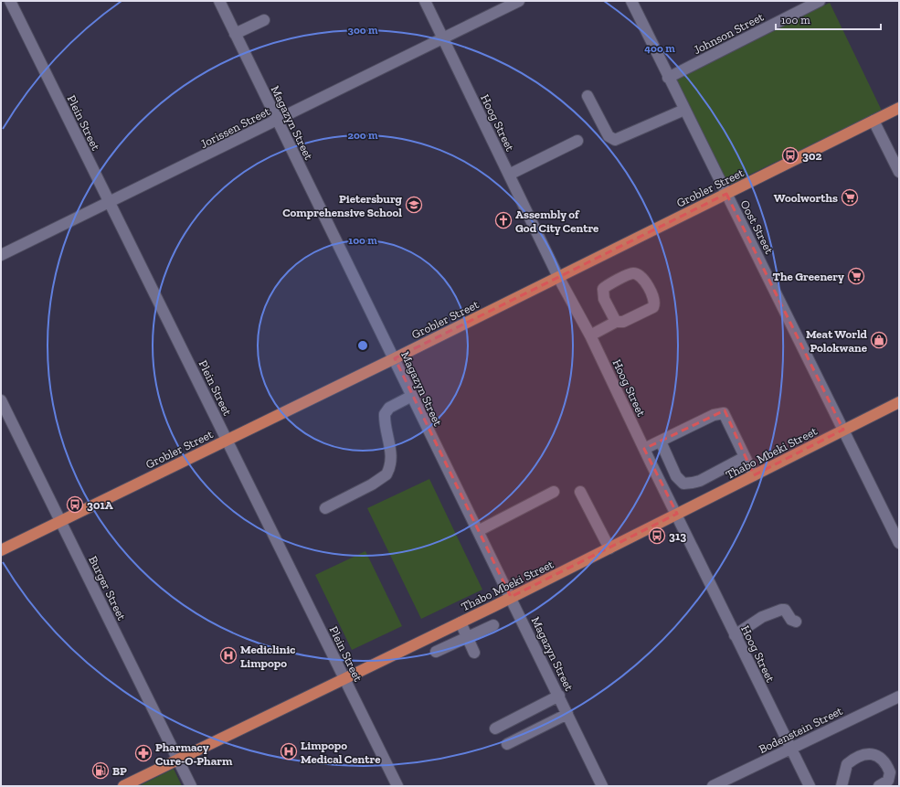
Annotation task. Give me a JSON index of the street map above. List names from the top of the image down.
{
  "streets": {
    "main road": ["Grobler Street", "Thabo Mbeki Street"],
    "street": [
      "Johnson Street",
      "Plein Street",
      "Magazyn Street",
      "Hoog Street",
      "Jorissen Street",
      "Oost Street",
      "Burger Street",
      "Bodenstein Street"
    ]
  },
  "crossings": [
    ["Johnson Street", "Oost Street"],
    ["Plein Street", "Jorissen Street"],
    ["Plein Street", "Grobler Street"],
    ["Plein Street", "Thabo Mbeki Street"],
    ["Magazyn Street", "Jorissen Street"],
    ["Magazyn Street", "Grobler Street"],
    ["Magazyn Street", "Thabo Mbeki Street"],
    ["Hoog Street", "Jorissen Street"],
    ["Hoog Street", "Grobler Street"],
    ["Hoog Street", "Thabo Mbeki Street"],
    ["Hoog Street", "Bodenstein Street"],
    ["Grobler Street", "Oost Street"],
    ["Grobler Street", "Burger Street"],
    ["Oost Street", "Thabo Mbeki Street"],
    ["Thabo Mbeki Street", "Burger Street"]
  ],
  "places": {
    "bus stop": ["302", "301A", "313"],
    "supermarket": ["Woolworths", "The Greenery"],
    "school or university": ["Pietersburg Comprehensive School"],
    "church": ["Assembly of God City Centre"],
    "shop": ["Meat World Polokwane"],
    "hospital": ["Mediclinic Limpopo", "Limpopo Medical Centre"],
    "pharmacy": ["Pharmacy Cure-O-Pharm"],
    "fuel station": ["BP"]
  },
  "scale_bar": "100 m",
  "rings": [
    "300 m",
    "400 m",
    "200 m",
    "100 m"
  ]
}
